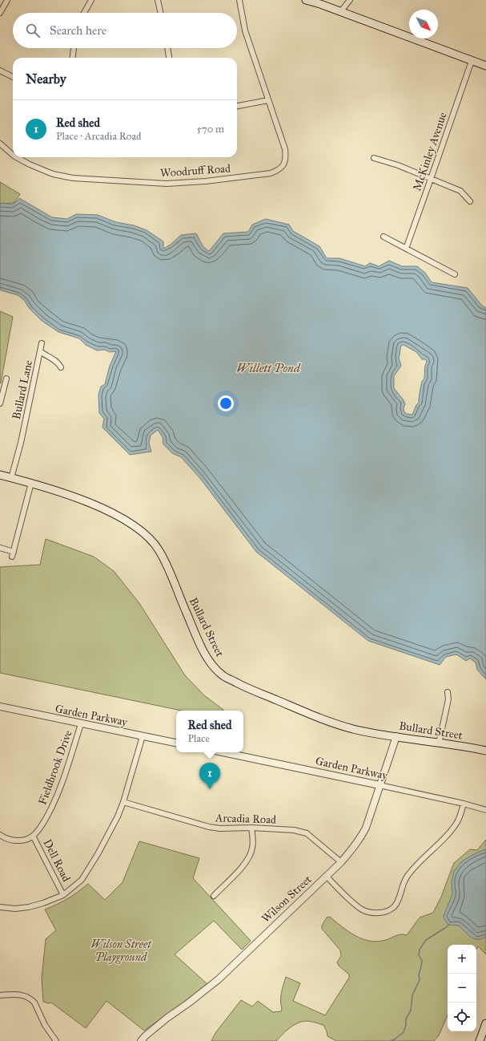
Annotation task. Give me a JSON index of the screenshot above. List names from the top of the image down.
{
  "streets": {
    "main road": ["Bullard Street"],
    "street": [
      "McKinley Avenue",
      "Woodruff Road",
      "Bullard Lane",
      "Garden Parkway",
      "Fieldbrook Drive",
      "Arcadia Road",
      "Dell Road",
      "Wilson Street"
    ]
  },
  "crossings": [
    ["Bullard Lane", "Bullard Street"],
    ["Bullard Street", "Wilson Street"],
    ["Garden Parkway", "Fieldbrook Drive"],
    ["Garden Parkway", "Wilson Street"],
    ["Fieldbrook Drive", "Dell Road"],
    ["Arcadia Road", "Wilson Street"]
  ],
  "water": ["Willett Pond"],
  "parks": ["Wilson Street Playground"],
  "north": "bottom right",
  "page": {
    "search": "Search here",
    "heading": "Nearby",
    "list": [
      {
        "mark": "1",
        "name": "Red shed",
        "note": "Place · Arcadia Road",
        "value": "570 m"
      }
    ],
    "popup": ["Red shed", "Place"],
    "pins": "1",
    "map_buttons": ["+", "−"]
  }
}
